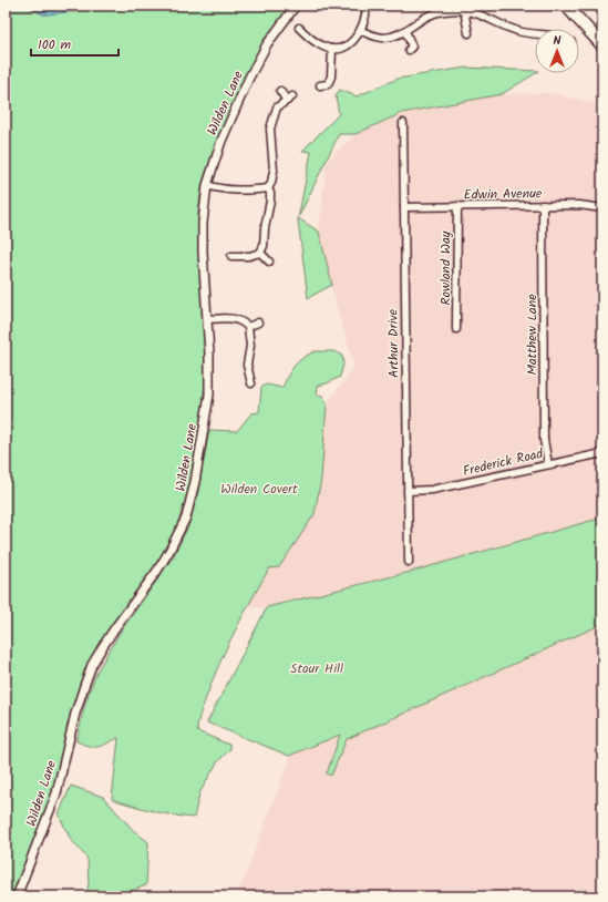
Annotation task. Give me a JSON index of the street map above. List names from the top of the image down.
{
  "streets": {
    "street": [
      "Wilden Lane",
      "Edwin Avenue",
      "Rowland Way",
      "Matthew Lane",
      "Arthur Drive",
      "Frederick Road"
    ]
  },
  "crossings": [
    ["Edwin Avenue", "Rowland Way"],
    ["Edwin Avenue", "Matthew Lane"],
    ["Edwin Avenue", "Arthur Drive"],
    ["Matthew Lane", "Frederick Road"],
    ["Arthur Drive", "Frederick Road"]
  ],
  "parks": ["Wilden Covert", "Stour Hill"],
  "scale_bar": "100 m",
  "north": "top"
}
